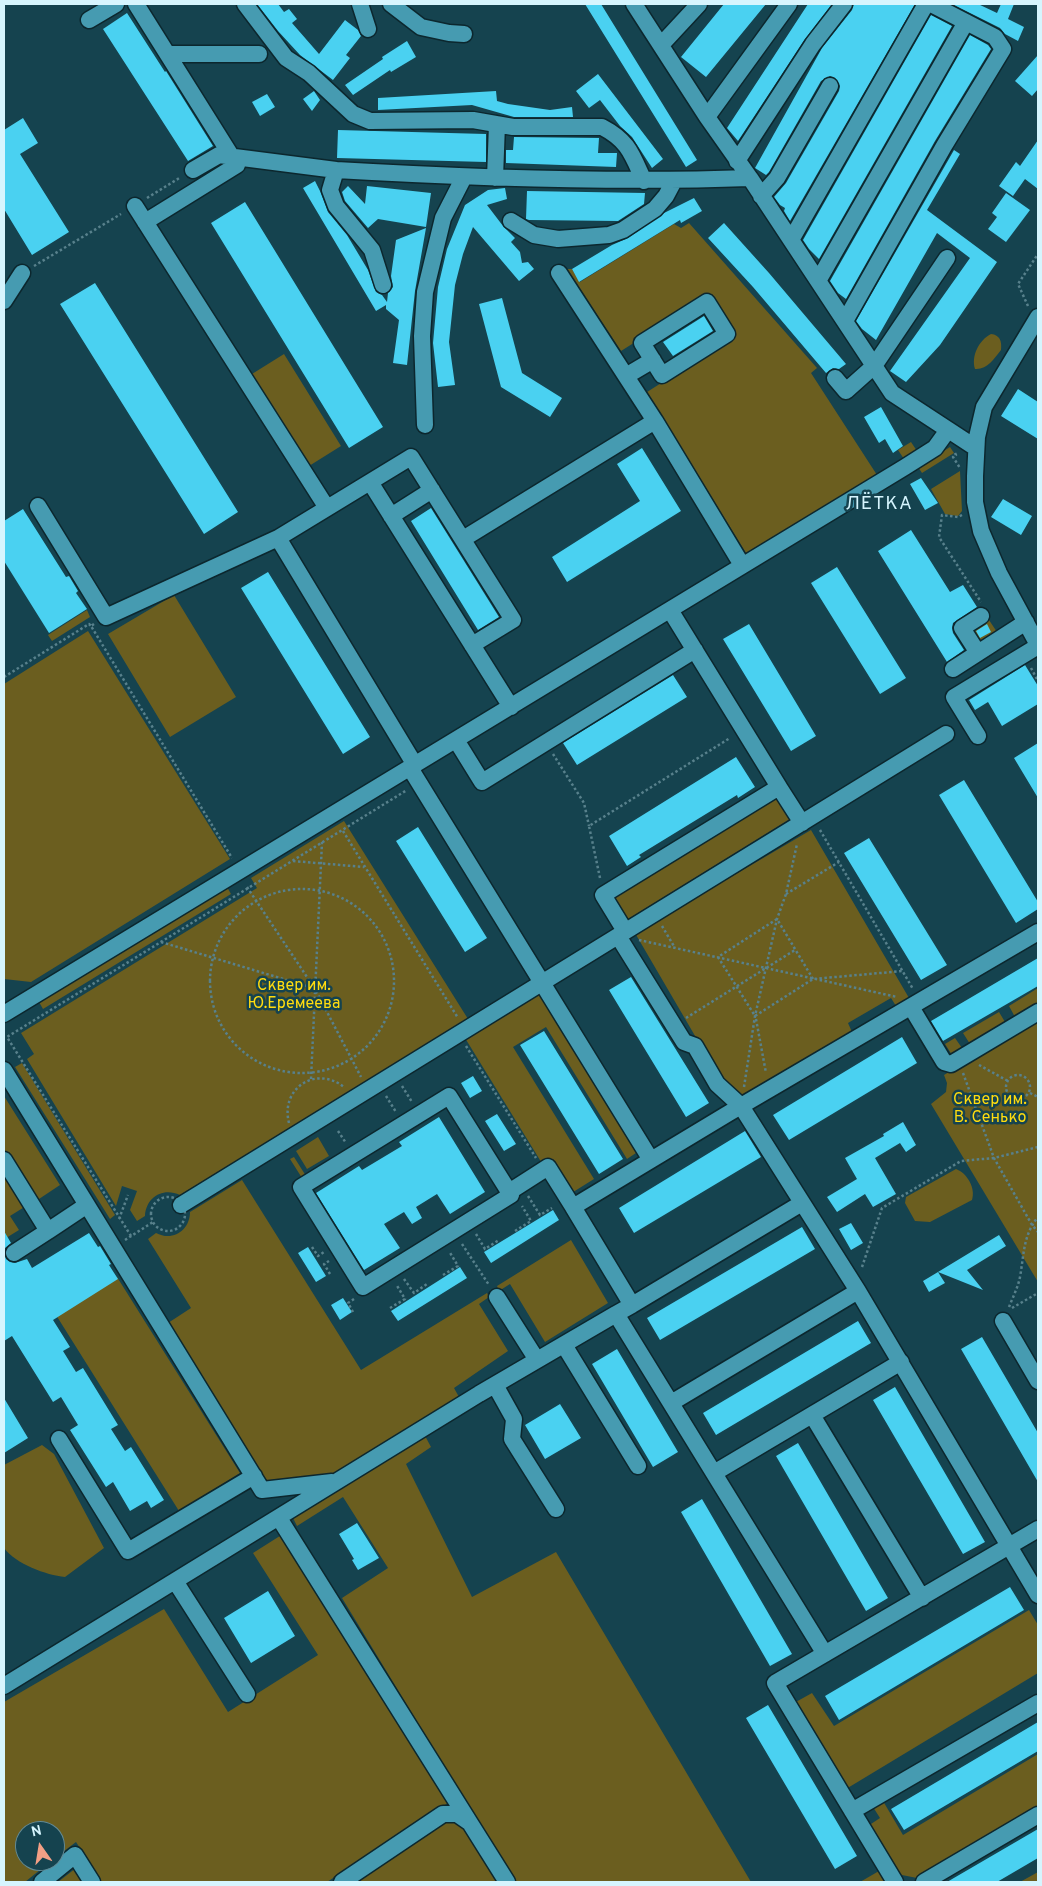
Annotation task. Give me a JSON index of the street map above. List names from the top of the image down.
{
  "districts": ["ЛЁТКА"],
  "parks": ["Сквер им. Ю.Еремеева", "Сквер им. В. Сенько"],
  "north": "top"
}
